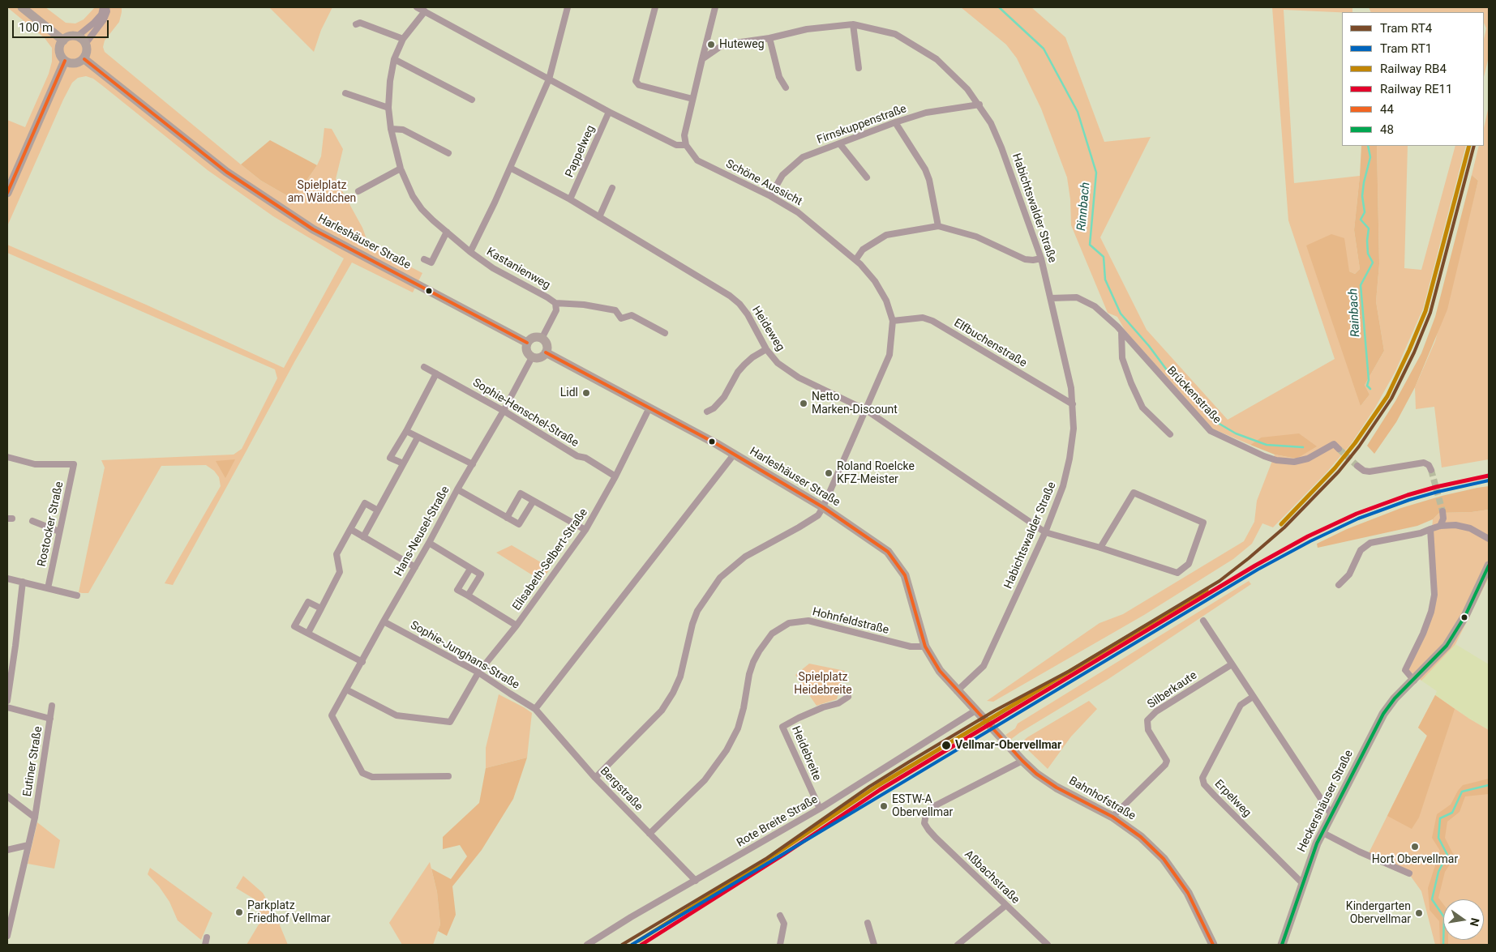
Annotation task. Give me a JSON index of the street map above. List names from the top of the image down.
{
  "streets": {
    "main road": ["Harleshäuser Straße", "Bahnhofstraße", "Heckershäuser Straße"],
    "street": [
      "Firnskuppenstraße",
      "Pappelweg",
      "Schöne Aussicht",
      "Habichtswalder Straße",
      "Kastanienweg",
      "Heideweg",
      "Elfbuchenstraße",
      "Brückenstraße",
      "Sophie-Henschel-Straße",
      "Rostocker Straße",
      "Hans-Neusel-Straße",
      "Elisabeth-Selbert-Straße",
      "Hohnfeldstraße",
      "Sophie-Junghans-Straße",
      "Silberkaute",
      "Heidebreite",
      "Eutiner Straße",
      "Bergstraße",
      "Erpelweg",
      "Rote Breite Straße",
      "Aßbachstraße"
    ]
  },
  "crossings": [
    ["Firnskuppenstraße", "Schöne Aussicht"],
    ["Firnskuppenstraße", "Habichtswalder Straße"],
    ["Pappelweg", "Heideweg"],
    ["Schöne Aussicht", "Harleshäuser Straße"],
    ["Schöne Aussicht", "Heideweg"],
    ["Schöne Aussicht", "Elfbuchenstraße"],
    ["Habichtswalder Straße", "Harleshäuser Straße"],
    ["Habichtswalder Straße", "Heideweg"],
    ["Habichtswalder Straße", "Elfbuchenstraße"],
    ["Habichtswalder Straße", "Brückenstraße"],
    ["Habichtswalder Straße", "Bahnhofstraße"],
    ["Harleshäuser Straße", "Kastanienweg"],
    ["Harleshäuser Straße", "Hans-Neusel-Straße"],
    ["Harleshäuser Straße", "Elisabeth-Selbert-Straße"],
    ["Harleshäuser Straße", "Hohnfeldstraße"],
    ["Harleshäuser Straße", "Bahnhofstraße"],
    ["Kastanienweg", "Heideweg"],
    ["Kastanienweg", "Hans-Neusel-Straße"],
    ["Sophie-Henschel-Straße", "Hans-Neusel-Straße"],
    ["Sophie-Henschel-Straße", "Elisabeth-Selbert-Straße"],
    ["Hans-Neusel-Straße", "Elisabeth-Selbert-Straße"],
    ["Hans-Neusel-Straße", "Sophie-Junghans-Straße"],
    ["Elisabeth-Selbert-Straße", "Sophie-Junghans-Straße"],
    ["Hohnfeldstraße", "Bergstraße"],
    ["Sophie-Junghans-Straße", "Bergstraße"],
    ["Silberkaute", "Bahnhofstraße"],
    ["Heidebreite", "Rote Breite Straße"],
    ["Bergstraße", "Rote Breite Straße"],
    ["Bahnhofstraße", "Rote Breite Straße"],
    ["Bahnhofstraße", "Aßbachstraße"],
    ["Erpelweg", "Heckershäuser Straße"]
  ],
  "water": ["Rinnbach", "Rainbach"],
  "parks": ["Spielplatz am Wäldchen", "Spielplatz Heidebreite"],
  "places": [
    "Huteweg",
    "Lidl",
    "Netto Marken-Discount",
    "Roland Roelcke KFZ-Meister",
    "Vellmar-Obervellmar",
    "ESTW-A Obervellmar",
    "Hort Obervellmar",
    "Parkplatz Friedhof Vellmar",
    "Kindergarten Obervellmar"
  ],
  "lines": [
    "transit line 44",
    "tram line RT4",
    "rail line RB4",
    "rail line RE11",
    "tram line RT1",
    "transit line 48"
  ],
  "legend": [
    "Tram RT4",
    "Tram RT1",
    "Railway RB4",
    "Railway RE11",
    "44",
    "48"
  ],
  "scale_bar": "100 m",
  "north": "right"
}
